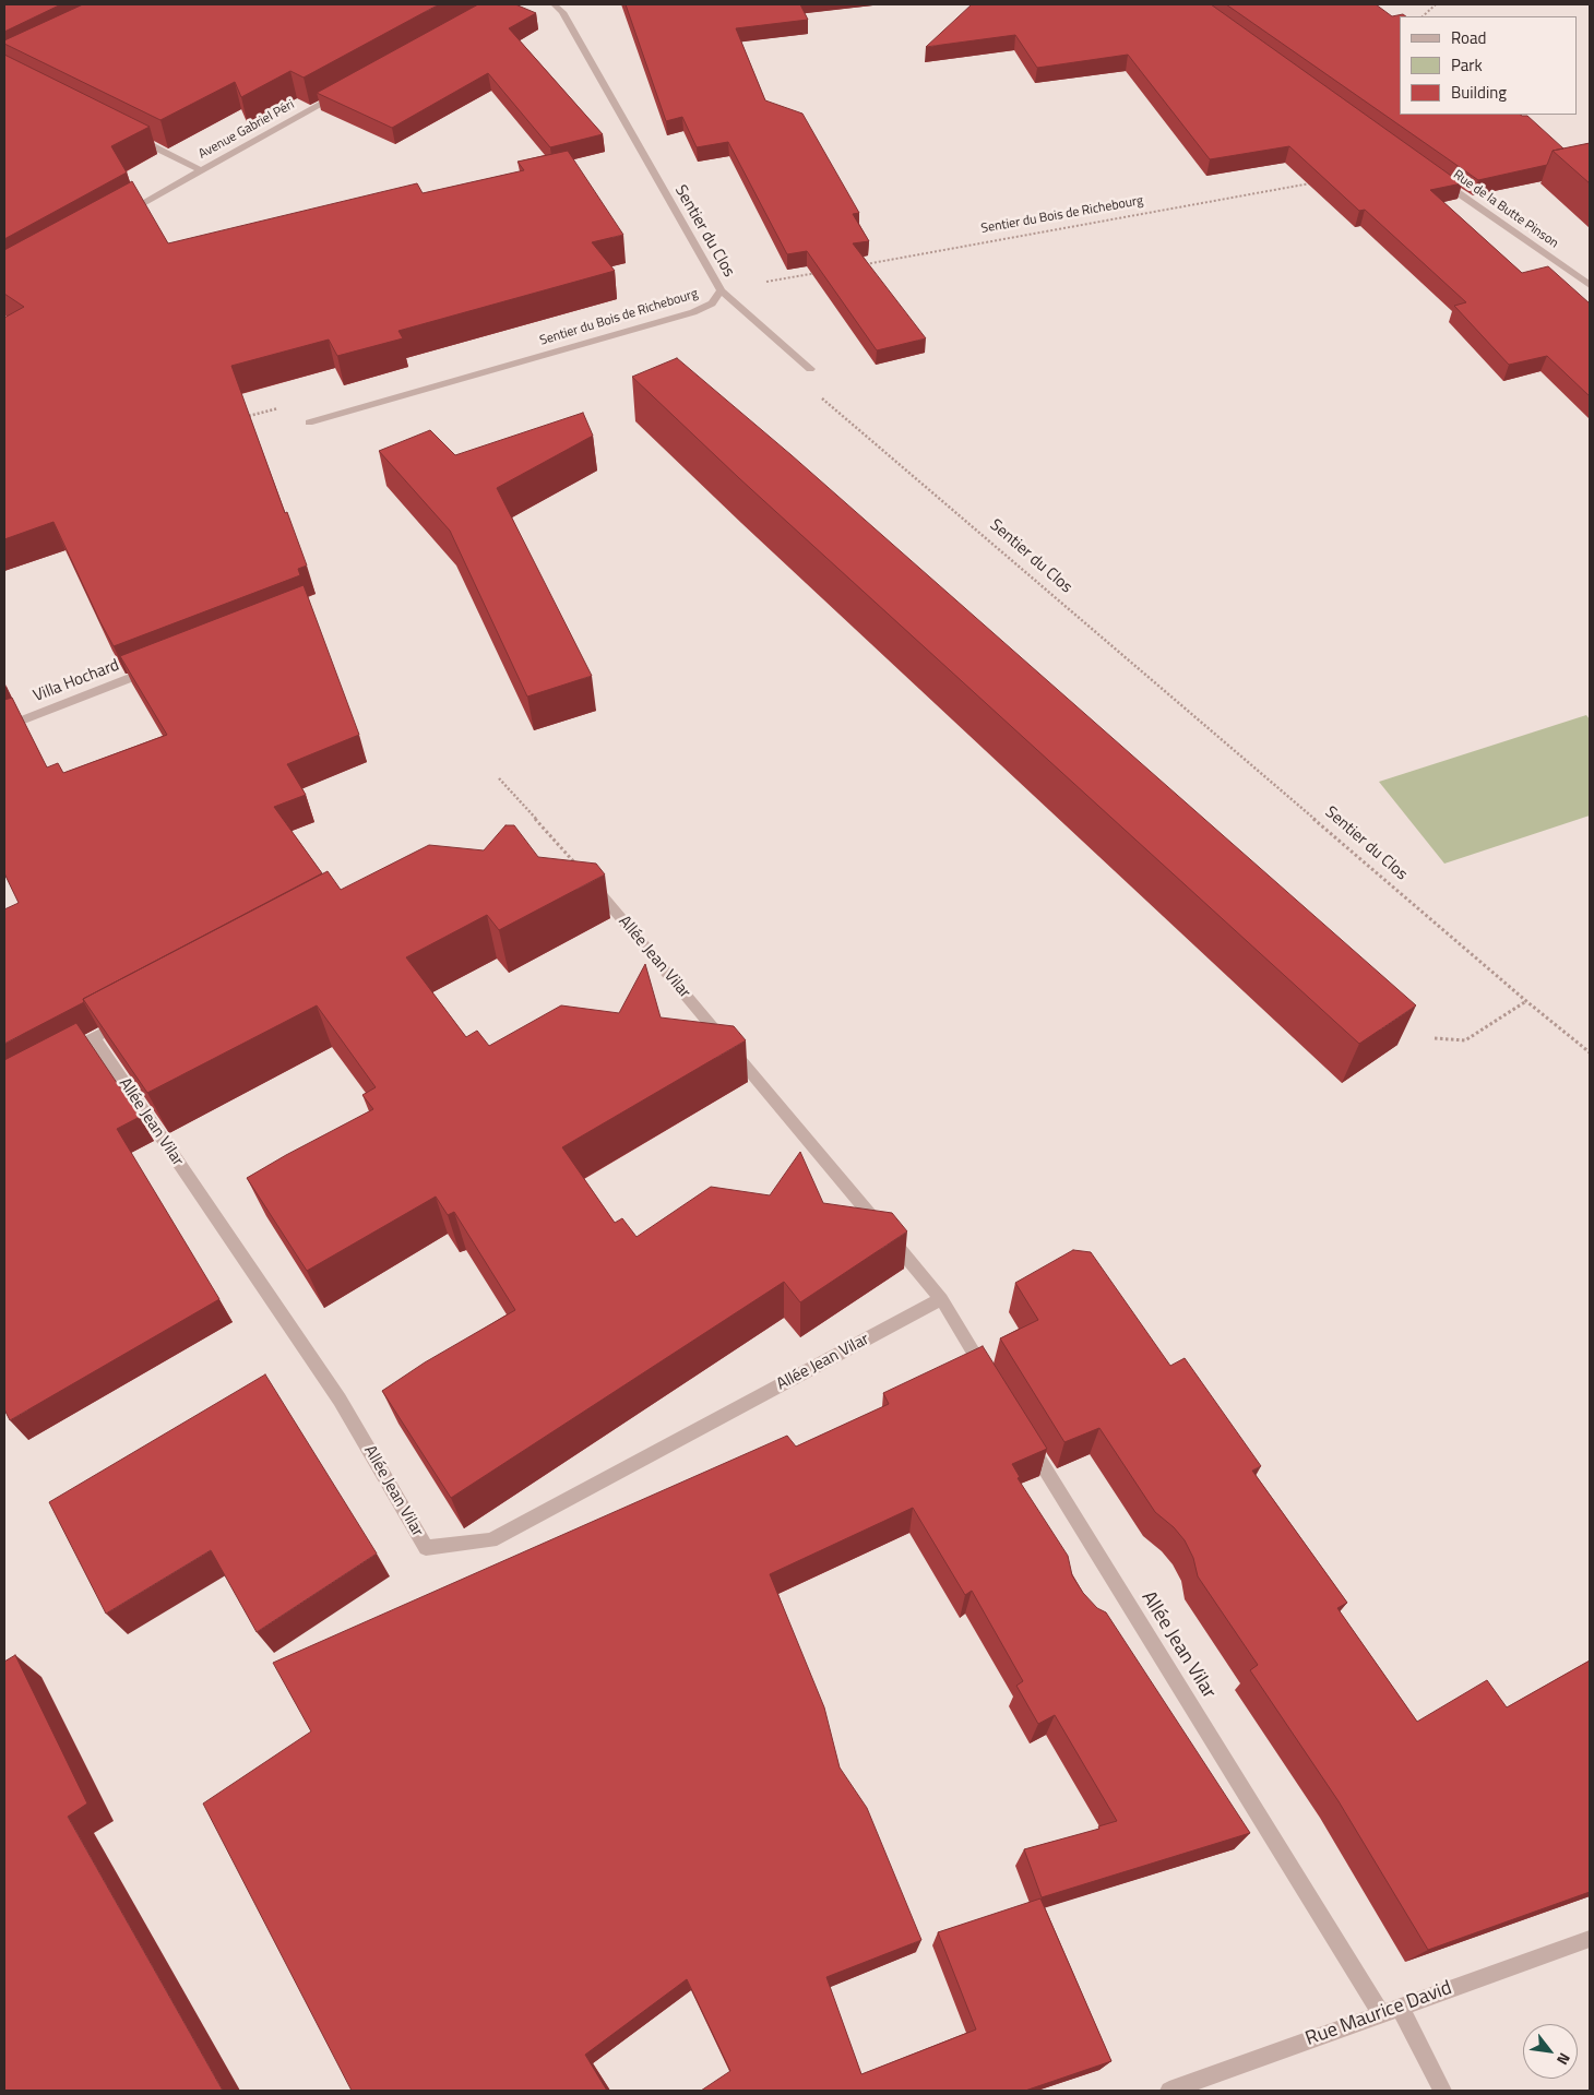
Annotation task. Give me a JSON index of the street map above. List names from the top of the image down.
{
  "streets": {
    "street": [
      "Avenue Gabriel Péri",
      "Rue de la Butte Pinson",
      "Sentier du Bois de Richebourg",
      "Sentier du Clos",
      "Villa Hochard",
      "Allée Jean Vilar",
      "Rue Maurice David"
    ]
  },
  "crossings": [
    ["Sentier du Bois de Richebourg", "Sentier du Clos"],
    ["Allée Jean Vilar", "Rue Maurice David"]
  ],
  "legend": ["Road", "Park", "Building"],
  "north": "bottom right"
}
